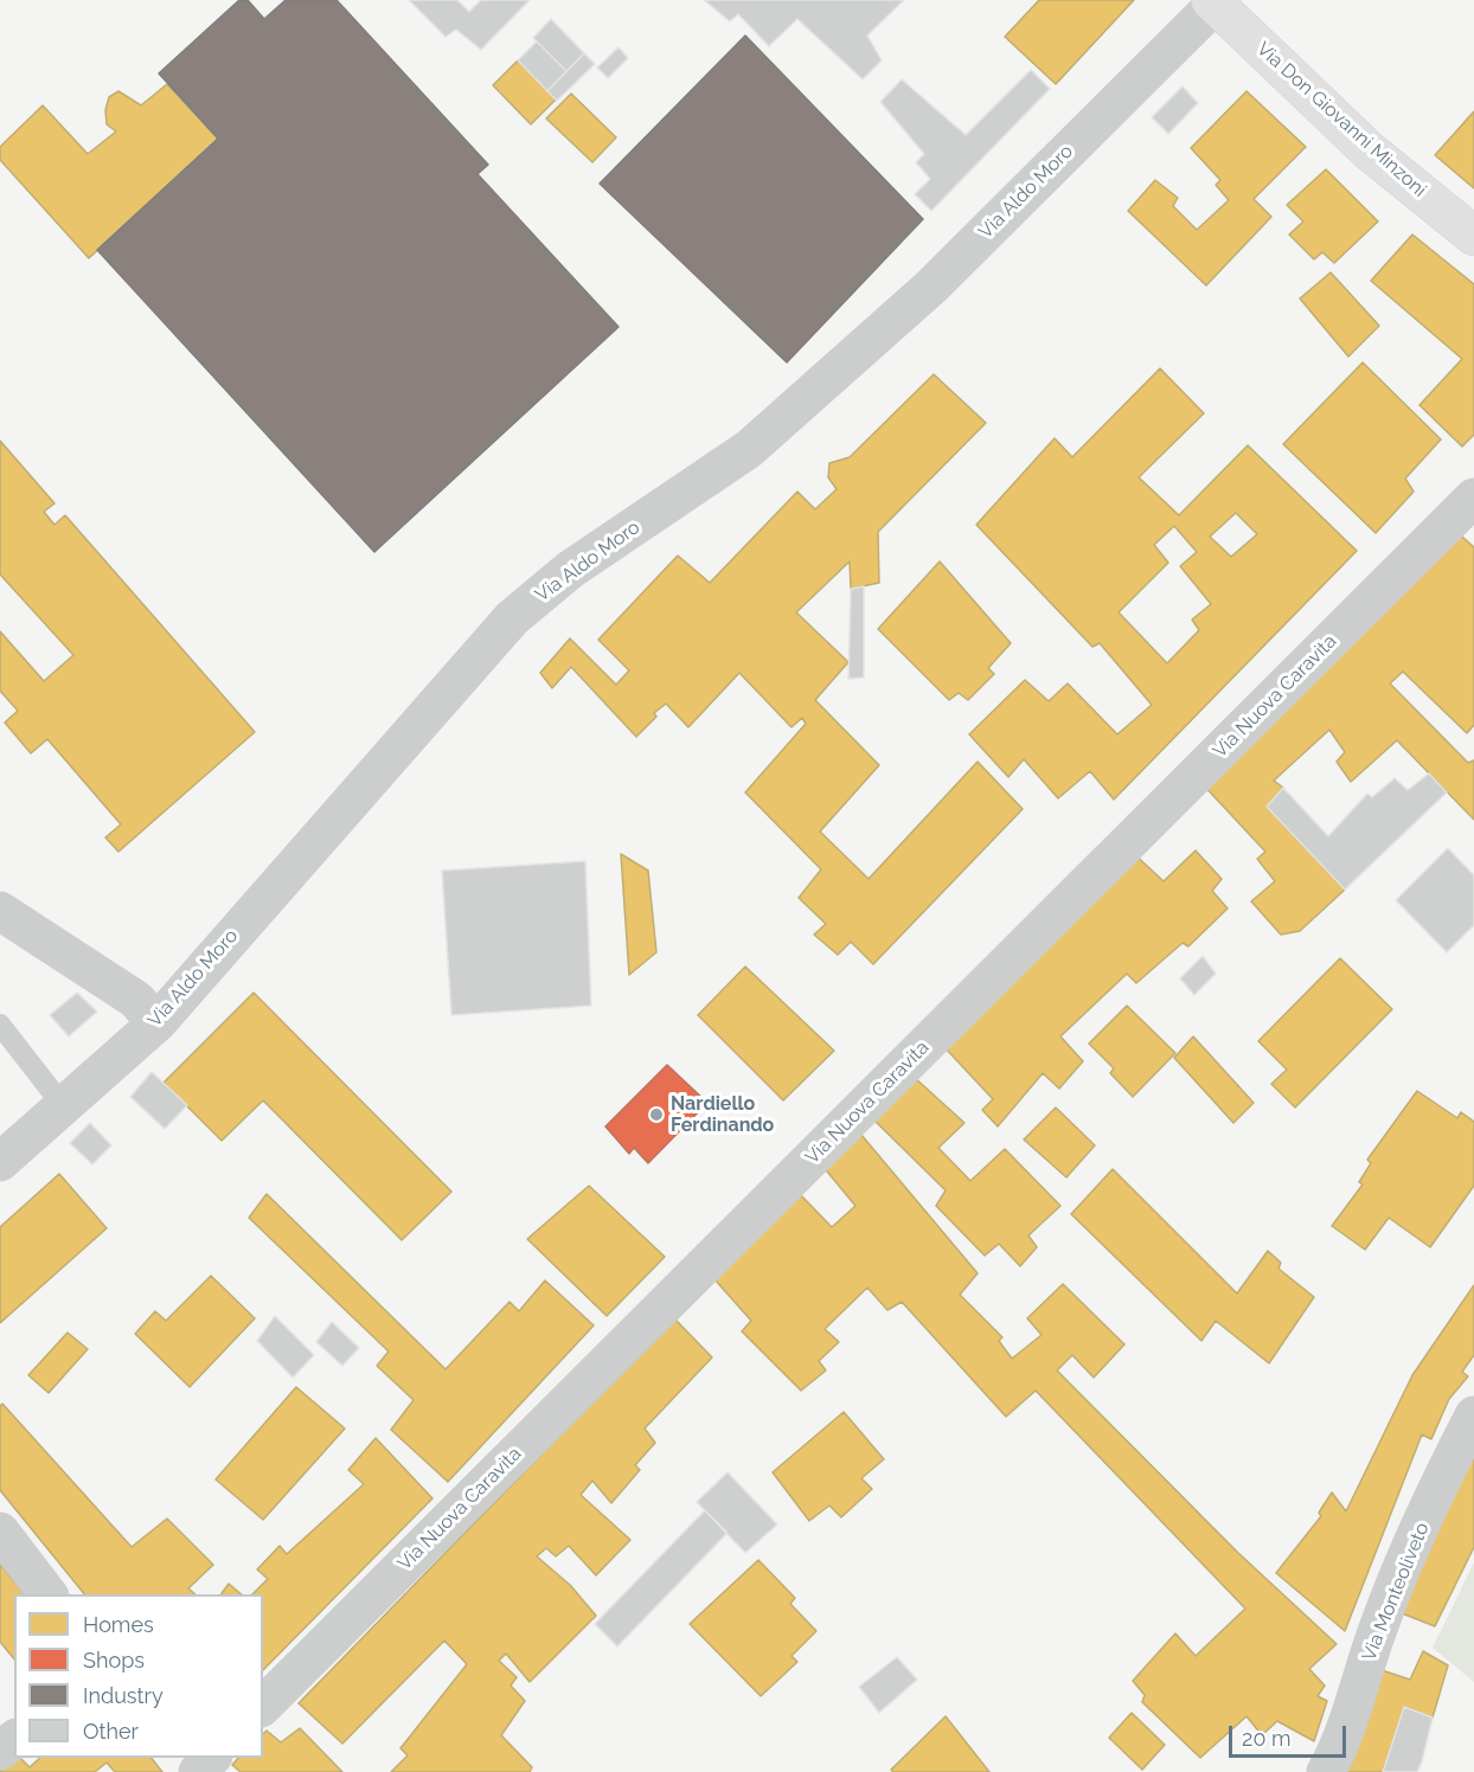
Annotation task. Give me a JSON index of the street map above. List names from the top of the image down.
{
  "streets": {
    "street": [
      "Via Don Giovanni Minzoni",
      "Via Aldo Moro",
      "Via Nuova Caravita",
      "Via Monteoliveto"
    ]
  },
  "crossings": [
    ["Via Don Giovanni Minzoni", "Via Aldo Moro"]
  ],
  "places": ["Nardiello Ferdinando"],
  "legend": [
    "Homes",
    "Shops",
    "Industry",
    "Other"
  ],
  "scale_bar": "20 m"
}
